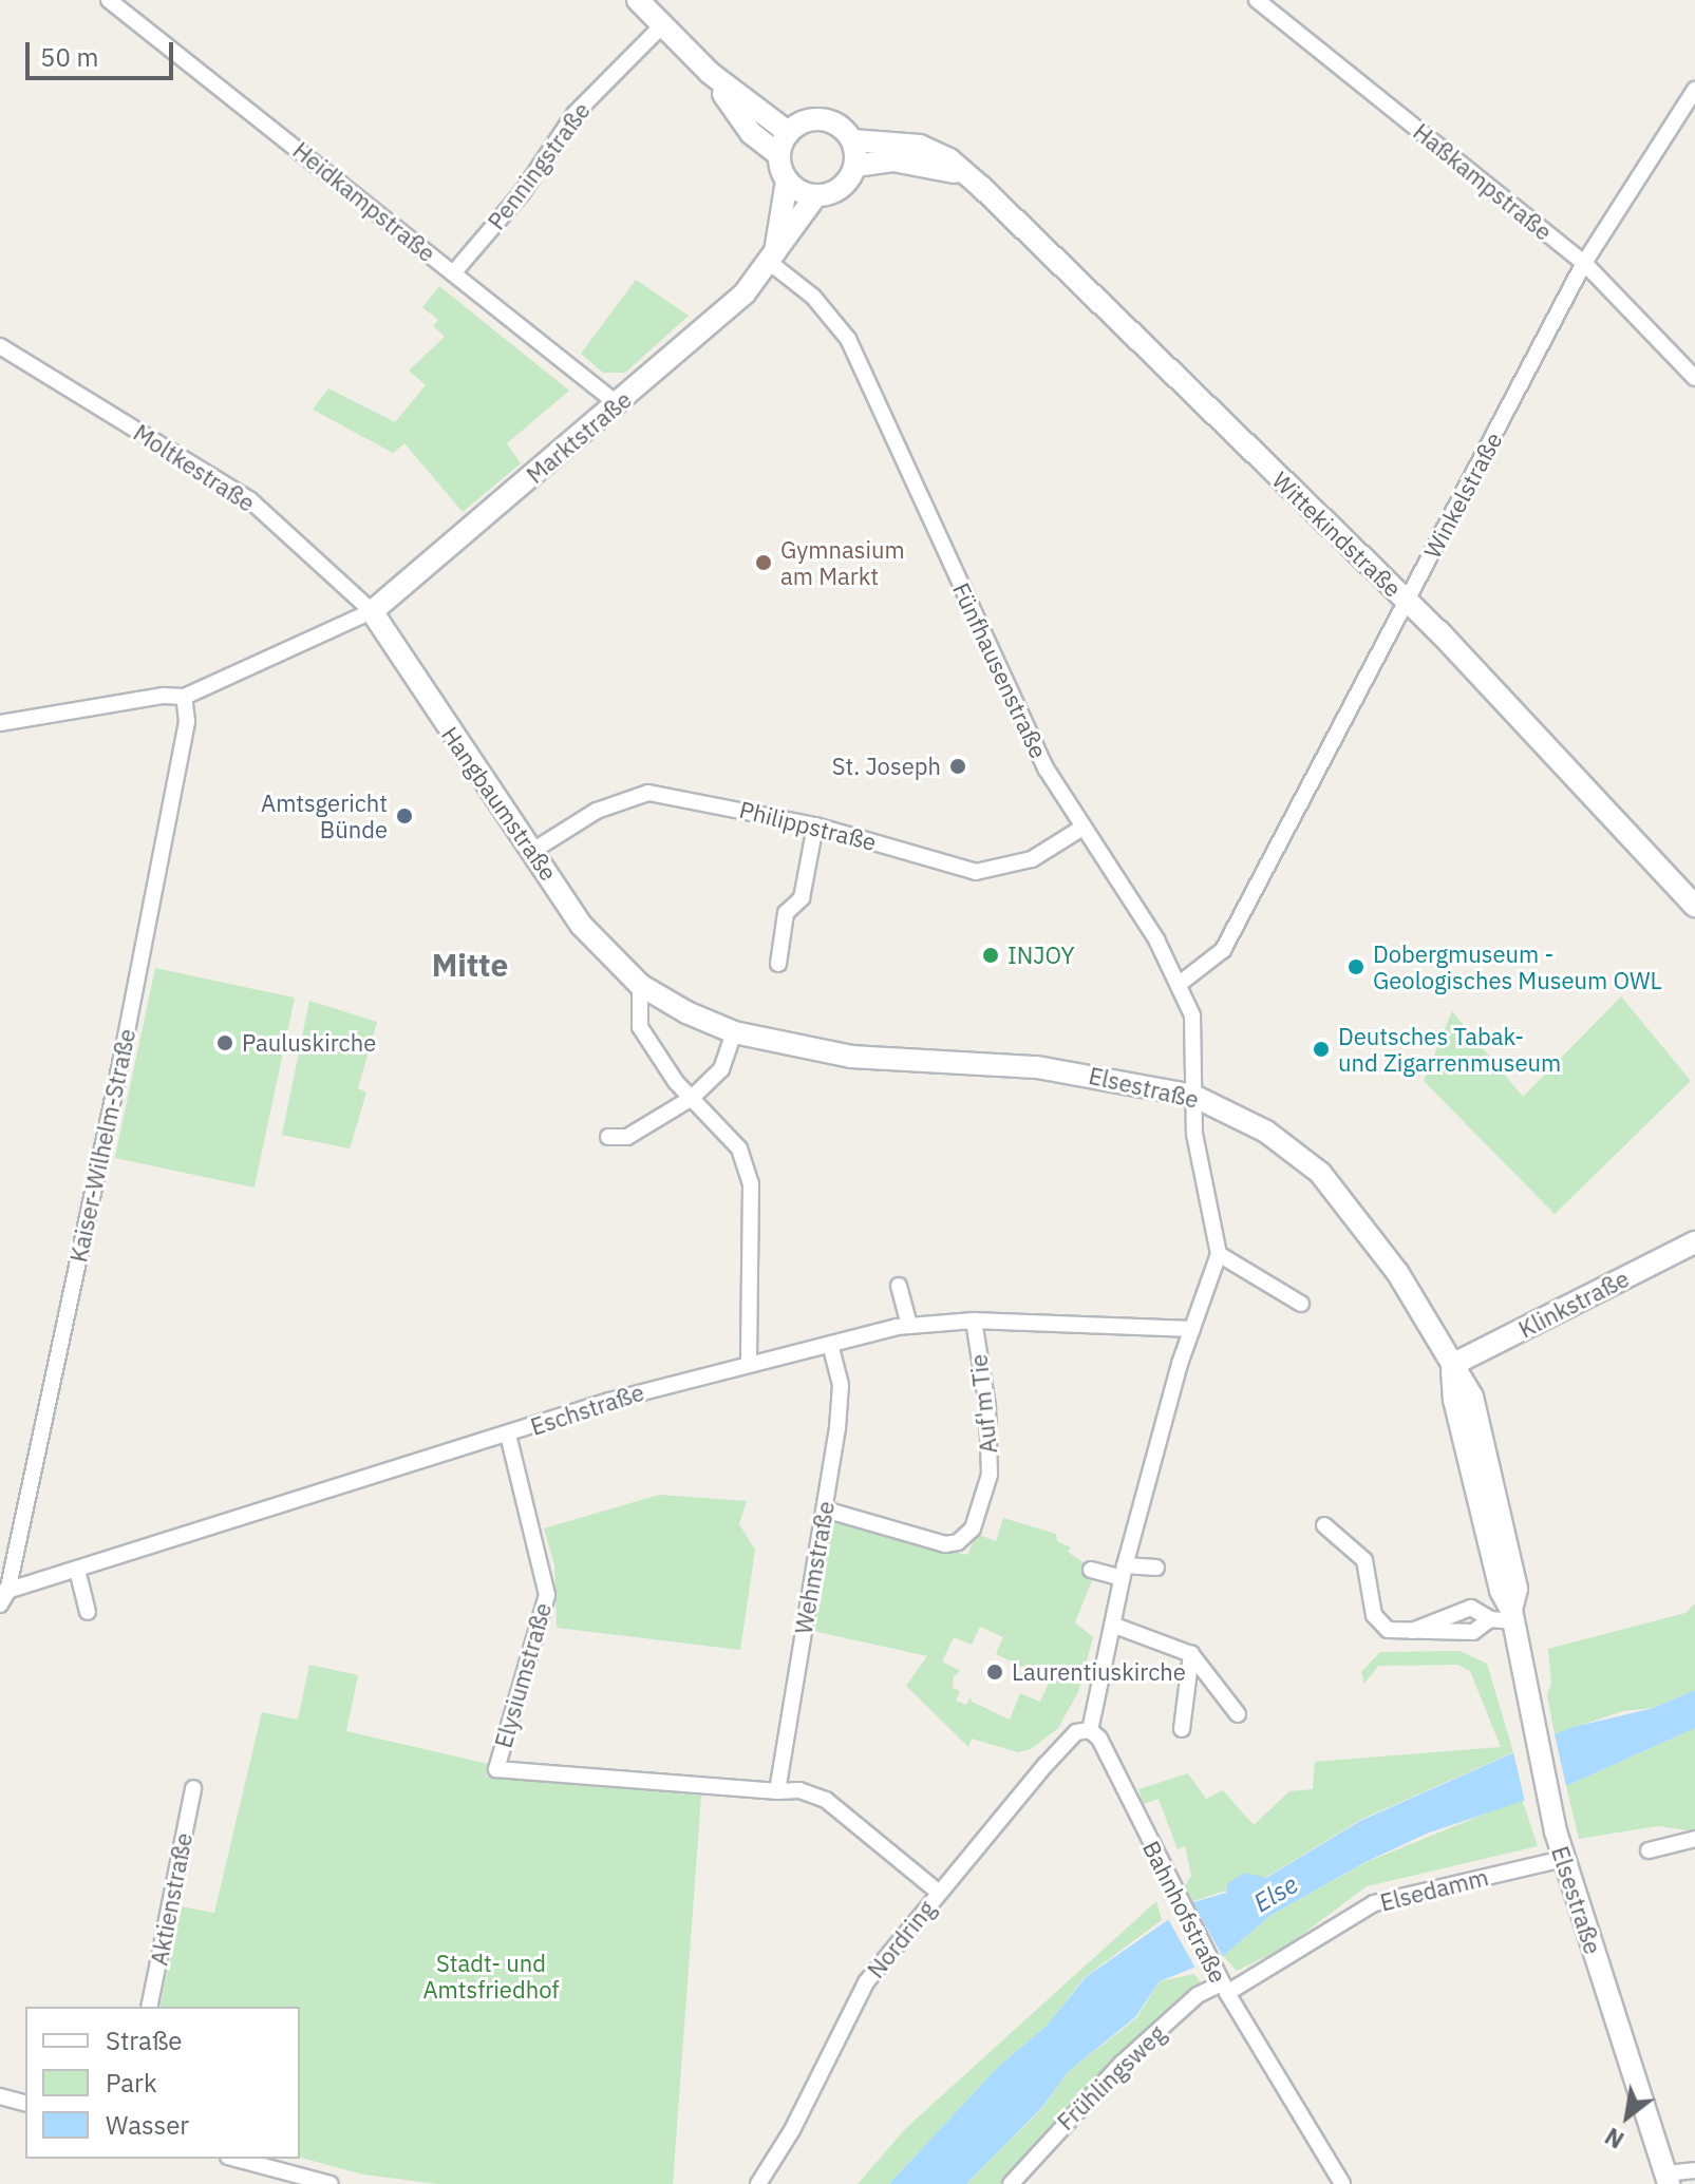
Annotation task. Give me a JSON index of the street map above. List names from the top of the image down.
{
  "streets": {
    "street": [
      "Penningstraße",
      "Haßkampstraße",
      "Heidkampstraße",
      "Marktstraße",
      "Moltkestraße",
      "Winkelstraße",
      "Wittekindstraße",
      "Fünfhausenstraße",
      "Hangbaumstraße",
      "Philippstraße",
      "Elsestraße",
      "Kaiser-Wilhelm-Straße",
      "Klinkstraße",
      "Auf'm Tie",
      "Eschstraße",
      "Wehmstraße",
      "Elysiumstraße",
      "Elsedamm",
      "Aktienstraße",
      "Bahnhofstraße",
      "Nordring",
      "Frühlingsweg"
    ]
  },
  "crossings": [
    ["Penningstraße", "Heidkampstraße"],
    ["Haßkampstraße", "Winkelstraße"],
    ["Heidkampstraße", "Marktstraße"],
    ["Marktstraße", "Moltkestraße"],
    ["Marktstraße", "Wittekindstraße"],
    ["Marktstraße", "Fünfhausenstraße"],
    ["Marktstraße", "Hangbaumstraße"],
    ["Moltkestraße", "Hangbaumstraße"],
    ["Winkelstraße", "Wittekindstraße"],
    ["Winkelstraße", "Fünfhausenstraße"],
    ["Fünfhausenstraße", "Philippstraße"],
    ["Fünfhausenstraße", "Elsestraße"],
    ["Hangbaumstraße", "Philippstraße"],
    ["Hangbaumstraße", "Elsestraße"],
    ["Elsestraße", "Klinkstraße"],
    ["Elsestraße", "Elsedamm"],
    ["Kaiser-Wilhelm-Straße", "Eschstraße"],
    ["Auf'm Tie", "Eschstraße"],
    ["Auf'm Tie", "Wehmstraße"],
    ["Eschstraße", "Wehmstraße"],
    ["Eschstraße", "Elysiumstraße"],
    ["Wehmstraße", "Elysiumstraße"],
    ["Elsedamm", "Bahnhofstraße"],
    ["Elsedamm", "Frühlingsweg"],
    ["Bahnhofstraße", "Nordring"],
    ["Bahnhofstraße", "Frühlingsweg"]
  ],
  "districts": ["Mitte"],
  "water": ["Else"],
  "parks": ["Stadt- und Amtsfriedhof"],
  "places": [
    "Gymnasium am Markt",
    "St. Joseph",
    "Amtsgericht Bünde",
    "INJOY",
    "Dobergmuseum - Geologisches Museum OWL",
    "Pauluskirche",
    "Deutsches Tabak- und Zigarrenmuseum",
    "Laurentiuskirche"
  ],
  "legend": ["Straße", "Park", "Wasser"],
  "scale_bar": "50 m",
  "north": "bottom left"
}
